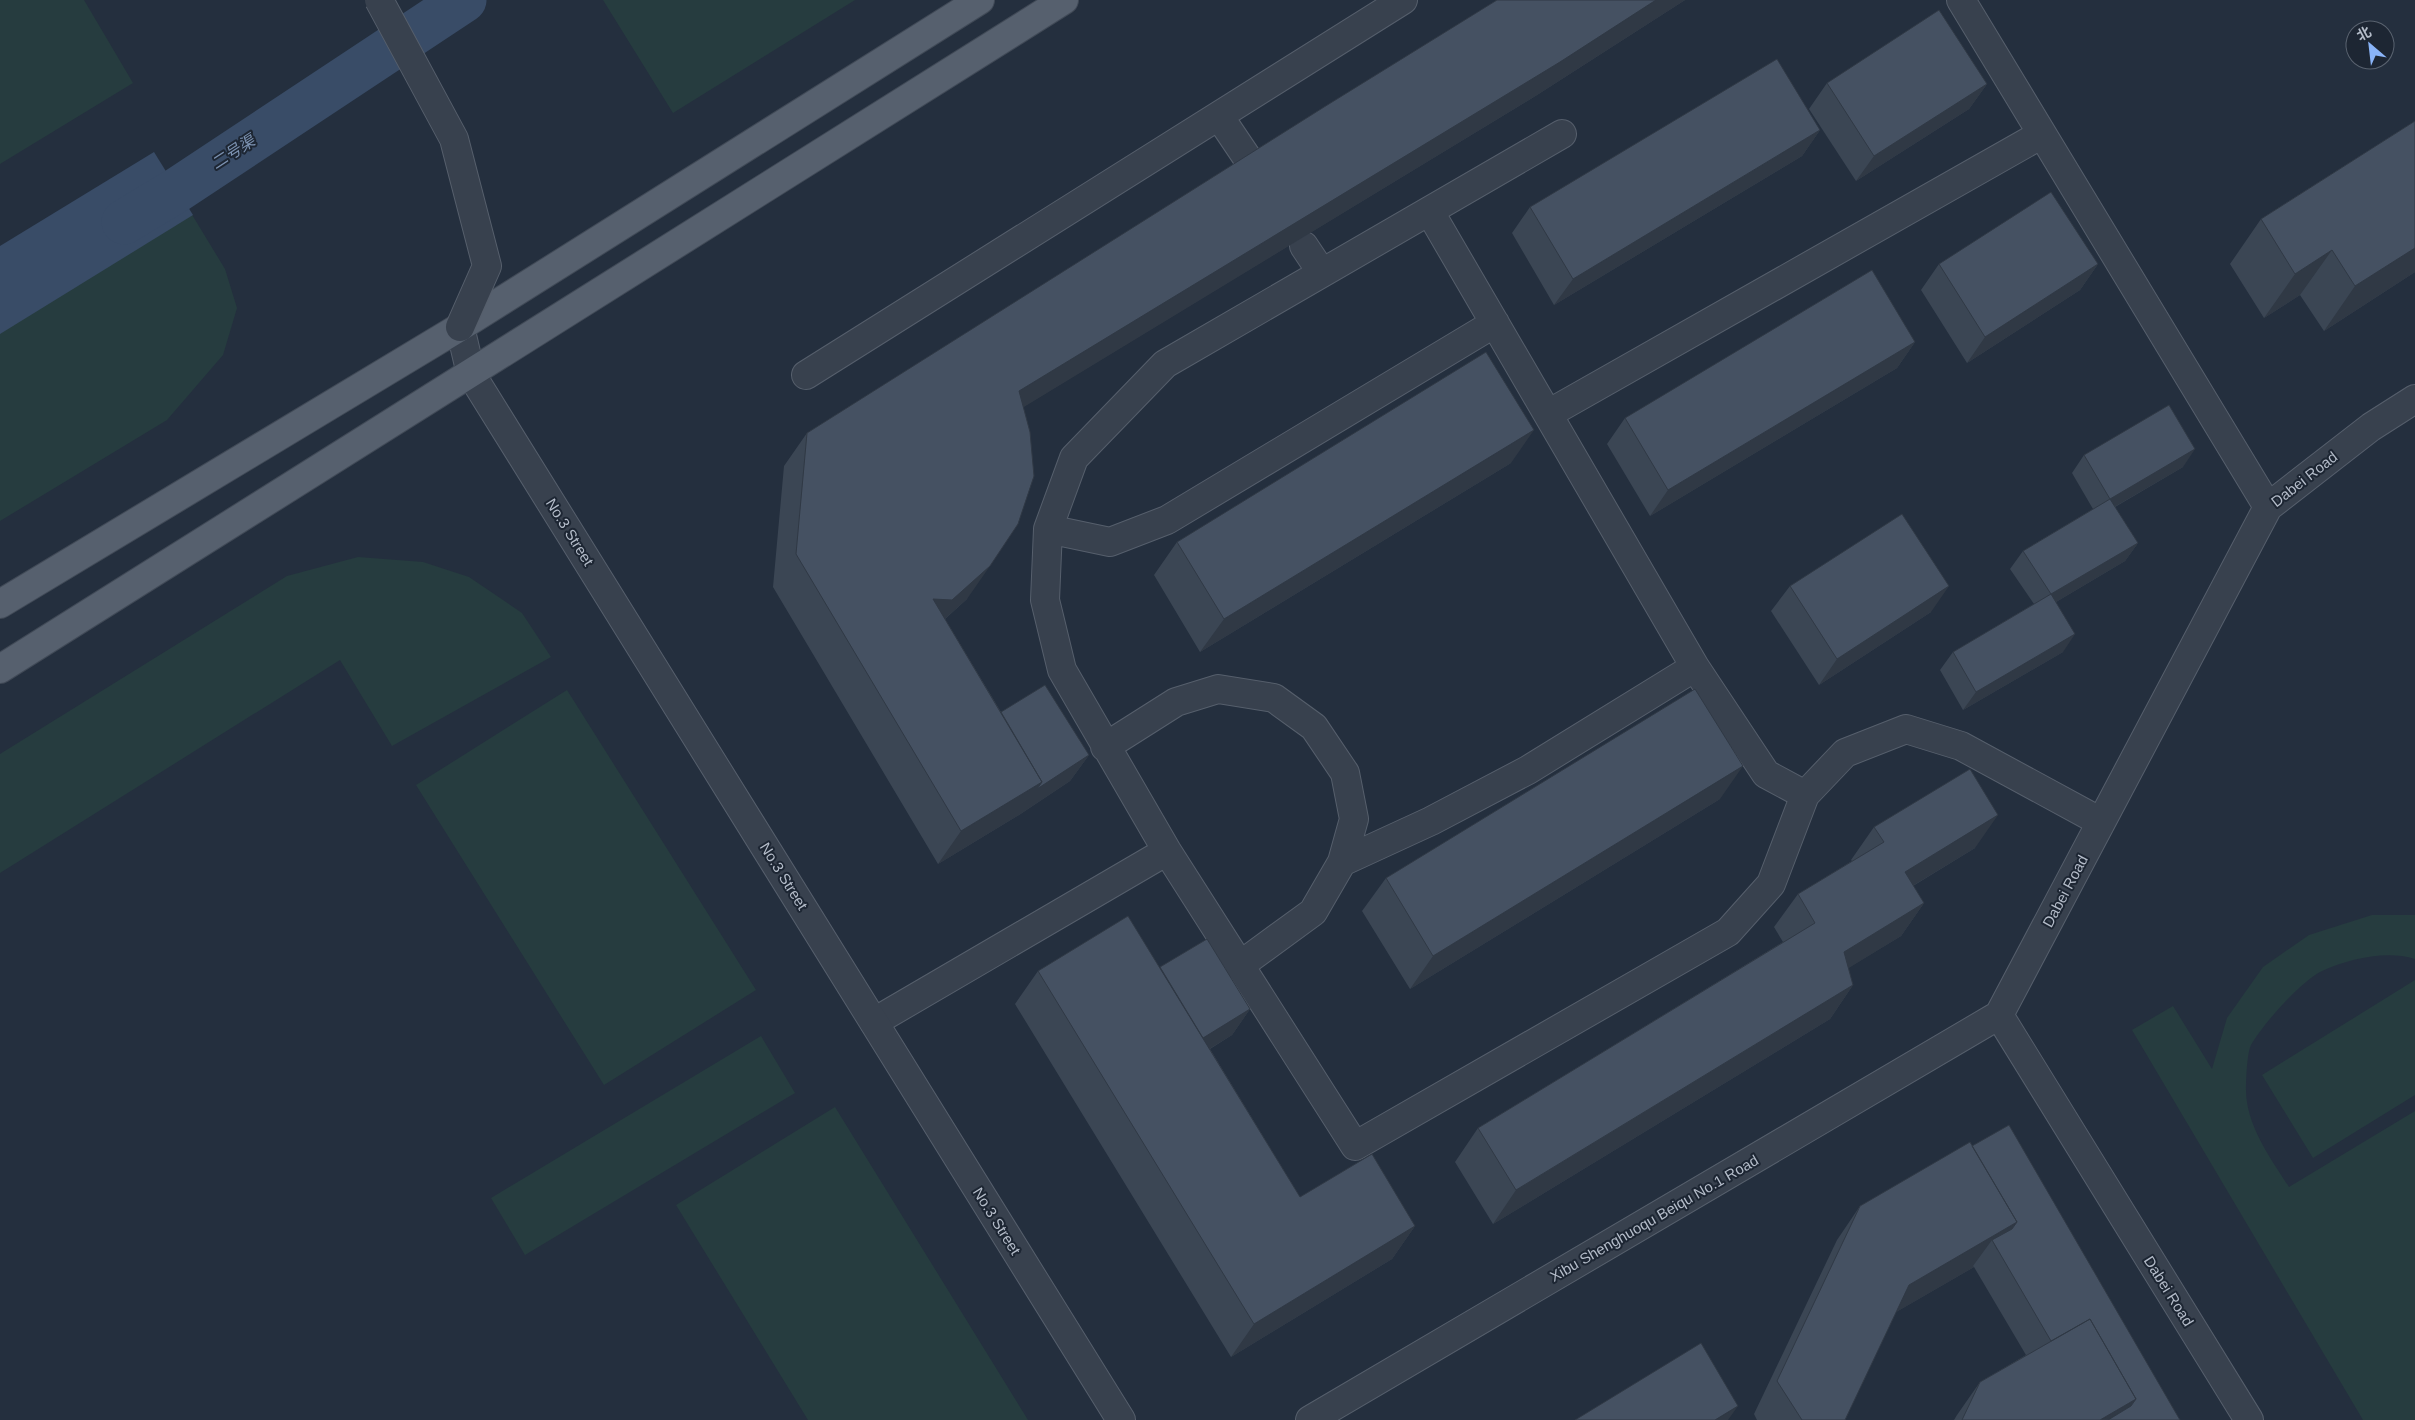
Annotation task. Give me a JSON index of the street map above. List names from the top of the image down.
{
  "streets": {
    "street": ["Dabei Road", "No.3 Street", "Xibu Shenghuoqu Beiqu No.1 Road"]
  },
  "crossings": [
    ["Dabei Road", "Xibu Shenghuoqu Beiqu No.1 Road"]
  ],
  "water": ["二号渠"],
  "north": "top left"
}
